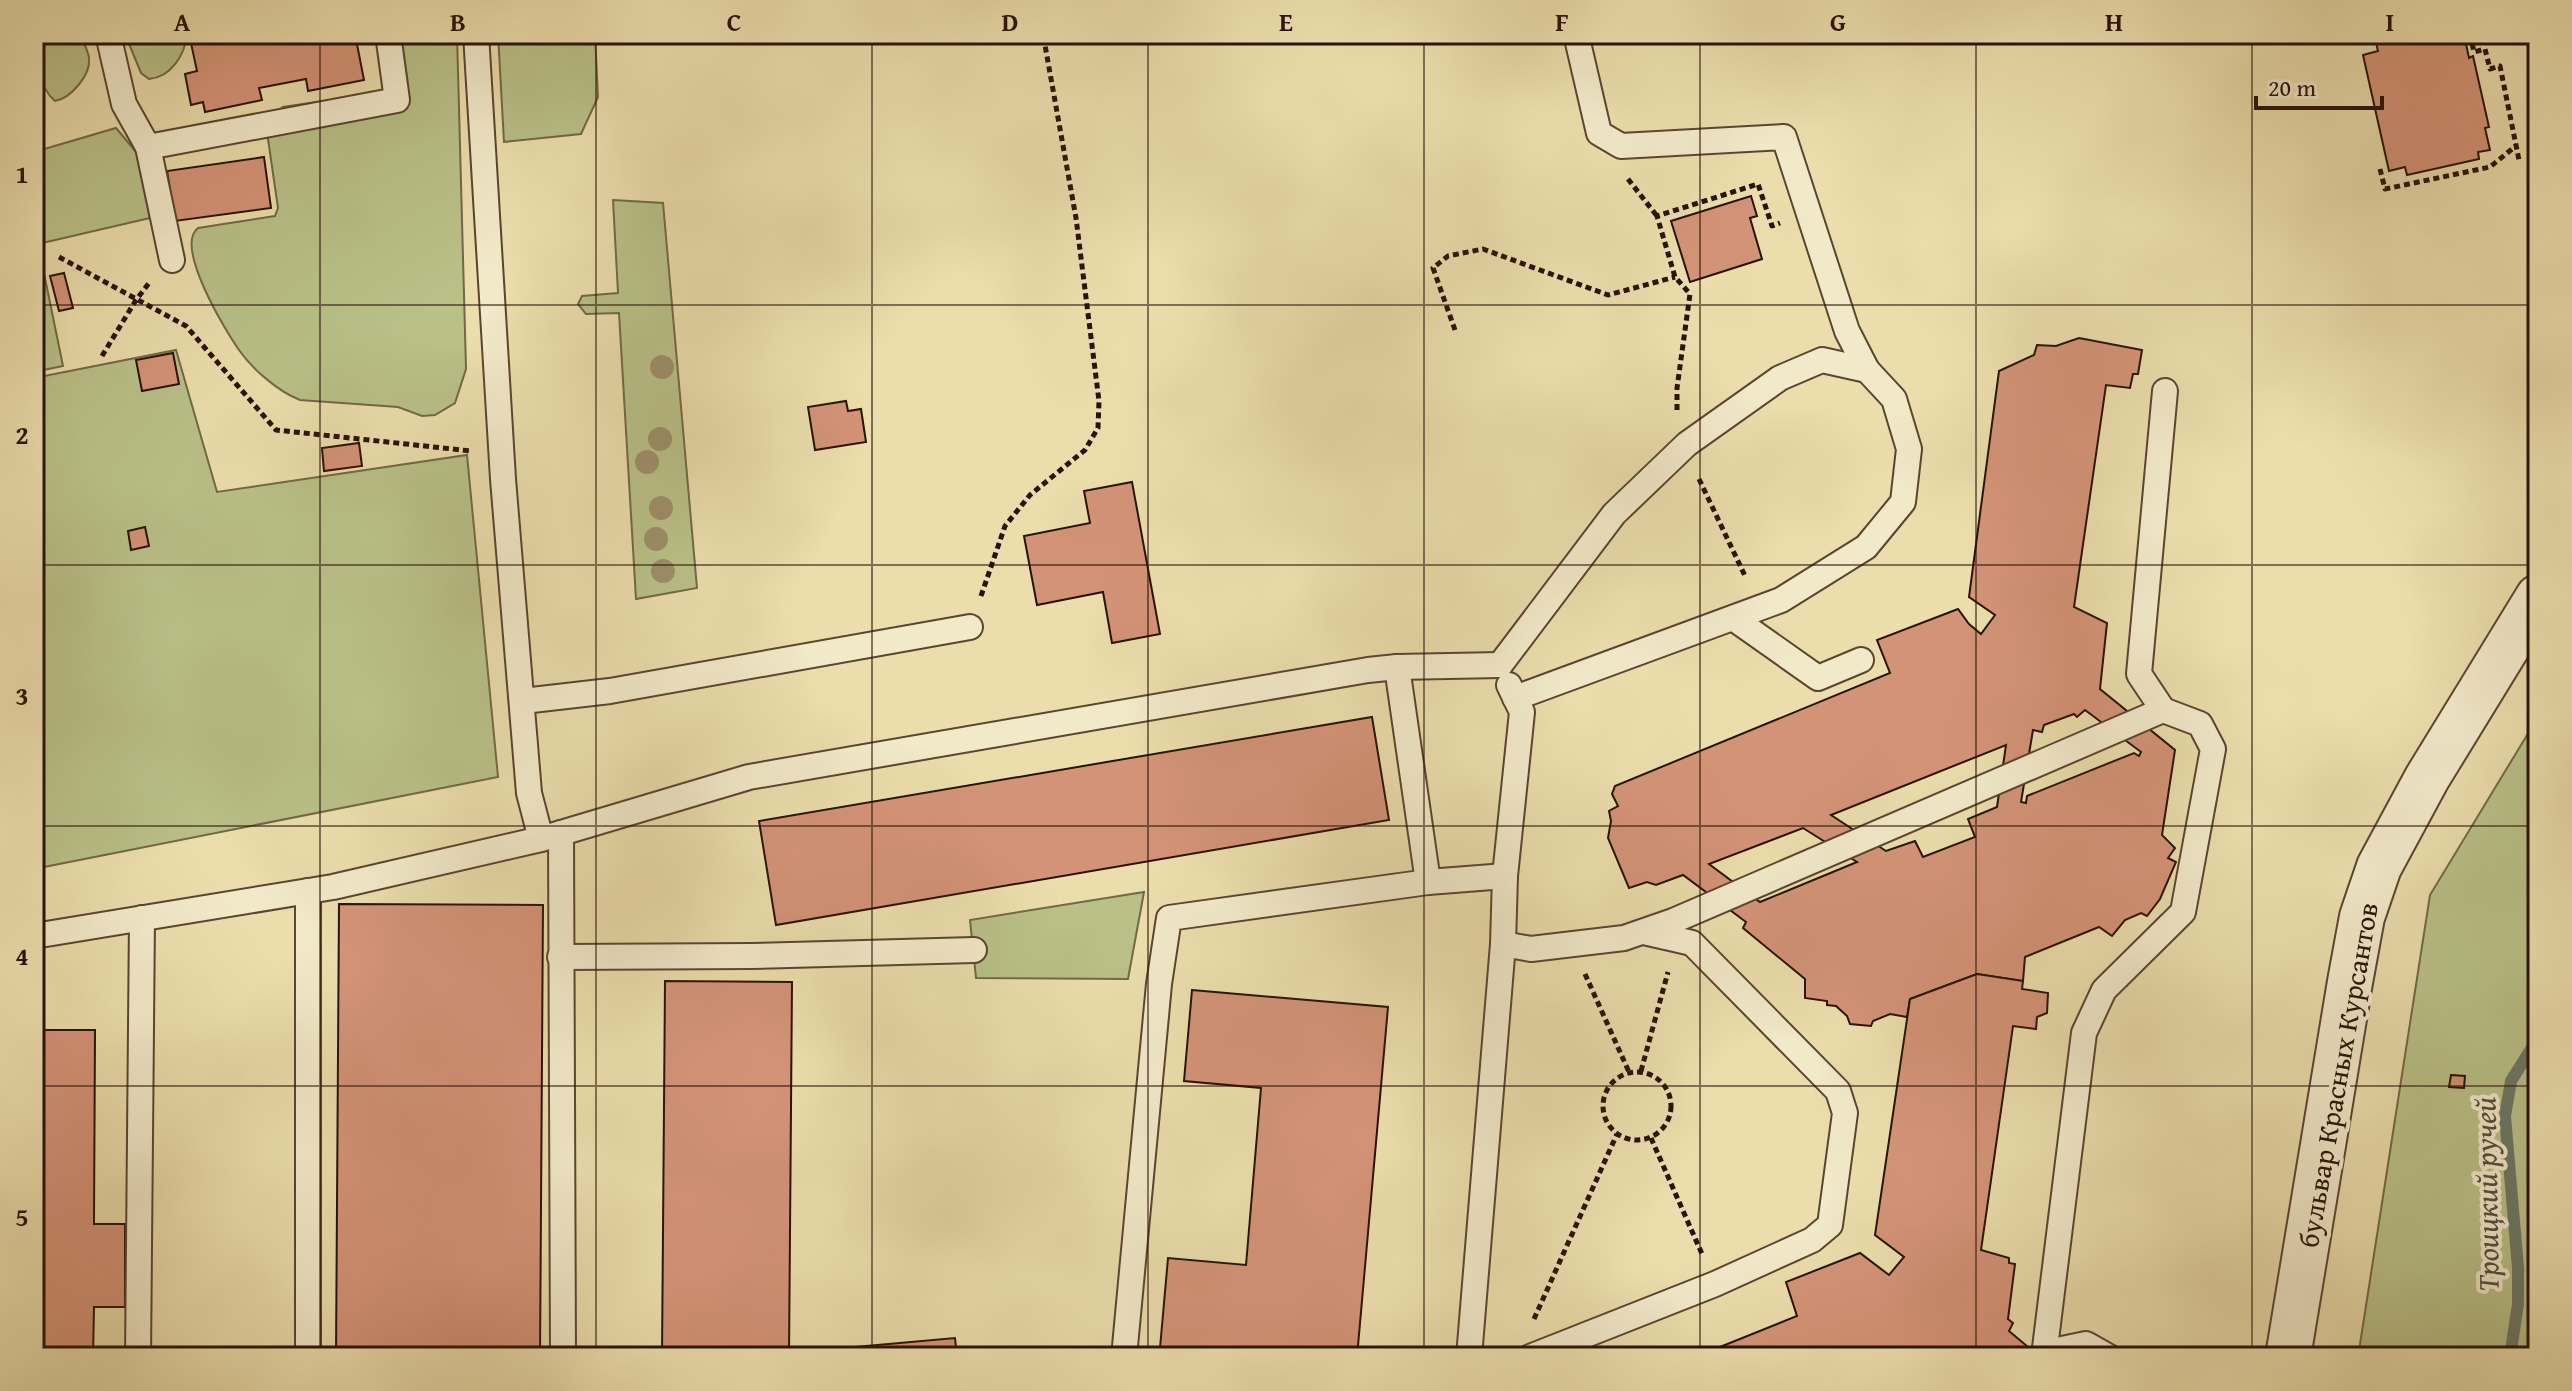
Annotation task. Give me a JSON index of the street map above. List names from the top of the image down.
{
  "streets": {
    "street": ["бульвар Красных Курсантов"]
  },
  "water": ["Троицкий ручей"],
  "scale_bar": "20 m",
  "grid": {
    "columns": [
      "A",
      "B",
      "C",
      "D",
      "E",
      "F",
      "G",
      "H",
      "I"
    ],
    "rows": [
      "1",
      "2",
      "3",
      "4",
      "5"
    ]
  }
}
